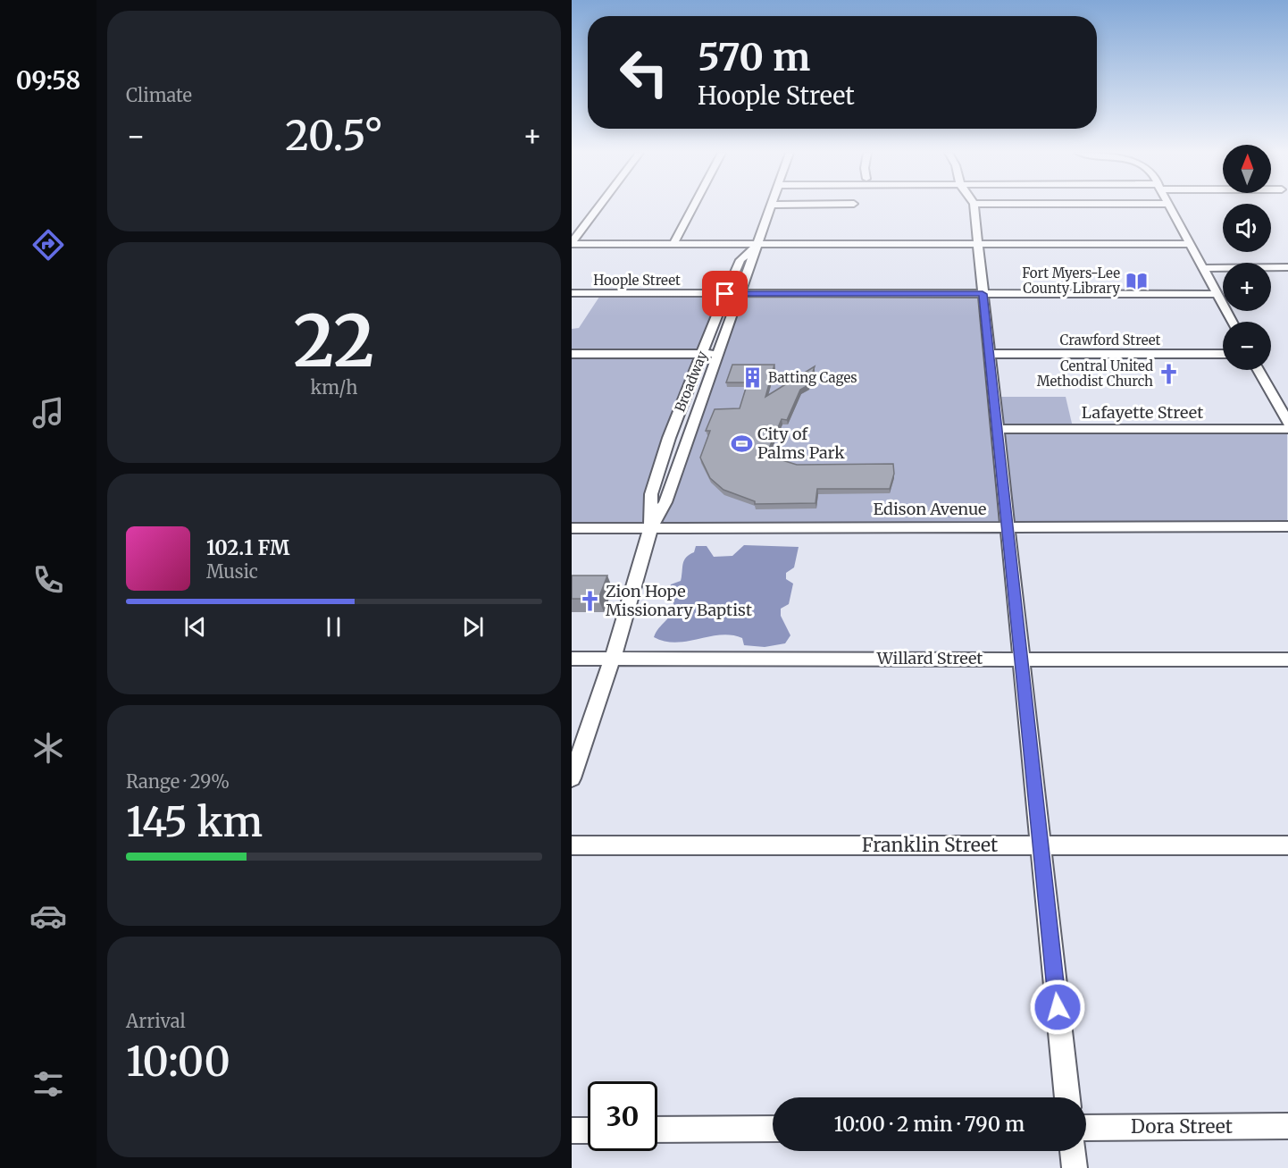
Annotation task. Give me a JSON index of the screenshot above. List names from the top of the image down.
{
  "streets": {
    "street": [
      "Hoople Street",
      "Crawford Street",
      "Broadway",
      "Lafayette Street",
      "Edison Avenue",
      "Willard Street",
      "Franklin Street",
      "Dora Street"
    ]
  },
  "crossings": [
    ["Hoople Street", "Broadway"],
    ["Broadway", "Edison Avenue"],
    ["Broadway", "Willard Street"]
  ],
  "places": {
    "library": ["Fort Myers-Lee County Library"],
    "church": ["Central United Methodist Church", "Zion Hope Missionary Baptist"],
    "building": ["Batting Cages"],
    "sports": ["City of Palms Park"]
  },
  "north": "top",
  "page": {
    "tabs": "09:58",
    "tile": [
      "Climate",
      ["22", "km/h"],
      ["Range · 29%", "145 km"],
      ["Arrival", "10:00"]
    ],
    "turn": ["570 m", "Hoople Street"],
    "heat": ["−", "20.5°", "+"],
    "map_buttons": ["+", "−"],
    "song": ["102.1 FM", "Music"],
    "limit": "30",
    "trip": "10:00 · 2 min · 790 m"
  }
}
